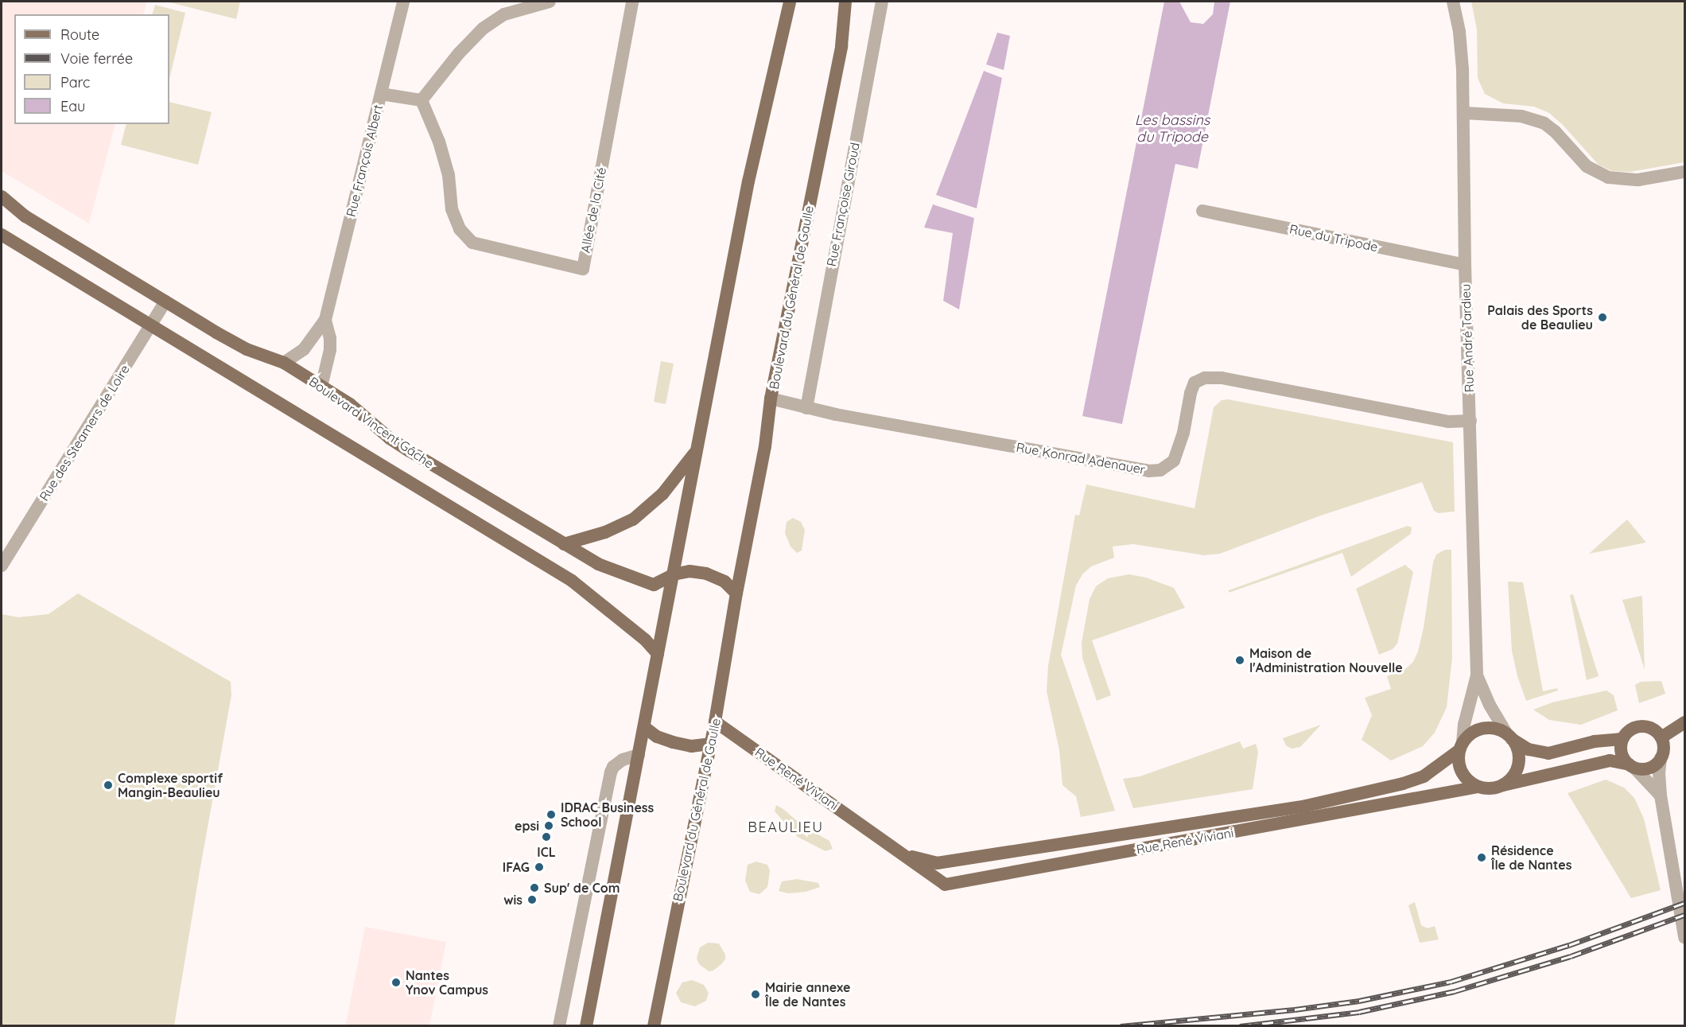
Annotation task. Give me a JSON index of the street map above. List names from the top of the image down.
{
  "streets": {
    "main road": ["Boulevard du Général de Gaulle", "Boulevard Vincent Gâche", "Rue René Viviani"],
    "street": [
      "Rue François Albert",
      "Rue Françoise Giroud",
      "Allée de la Cité",
      "Rue du Tripode",
      "Rue André Tardieu",
      "Rue des Steamers de Loire",
      "Rue Konrad Adenauer"
    ]
  },
  "crossings": [
    ["Rue François Albert", "Boulevard Vincent Gâche"],
    ["Rue Françoise Giroud", "Rue Konrad Adenauer"],
    ["Rue du Tripode", "Rue André Tardieu"],
    ["Boulevard du Général de Gaulle", "Rue Konrad Adenauer"],
    ["Boulevard du Général de Gaulle", "Rue René Viviani"],
    ["Rue André Tardieu", "Rue Konrad Adenauer"],
    ["Rue André Tardieu", "Rue René Viviani"],
    ["Boulevard Vincent Gâche", "Rue des Steamers de Loire"]
  ],
  "districts": ["BEAULIEU"],
  "water": ["Les bassins du Tripode"],
  "places": [
    "Palais des Sports de Beaulieu",
    "Maison de l'Administration Nouvelle",
    "Complexe sportif Mangin-Beaulieu",
    "IDRAC Business School",
    "epsi",
    "ICL",
    "Résidence Île de Nantes",
    "IFAG",
    "Sup' de Com",
    "wis",
    "Nantes Ynov Campus",
    "Mairie annexe Île de Nantes"
  ],
  "legend": [
    "Route",
    "Voie ferrée",
    "Parc",
    "Eau"
  ]
}
